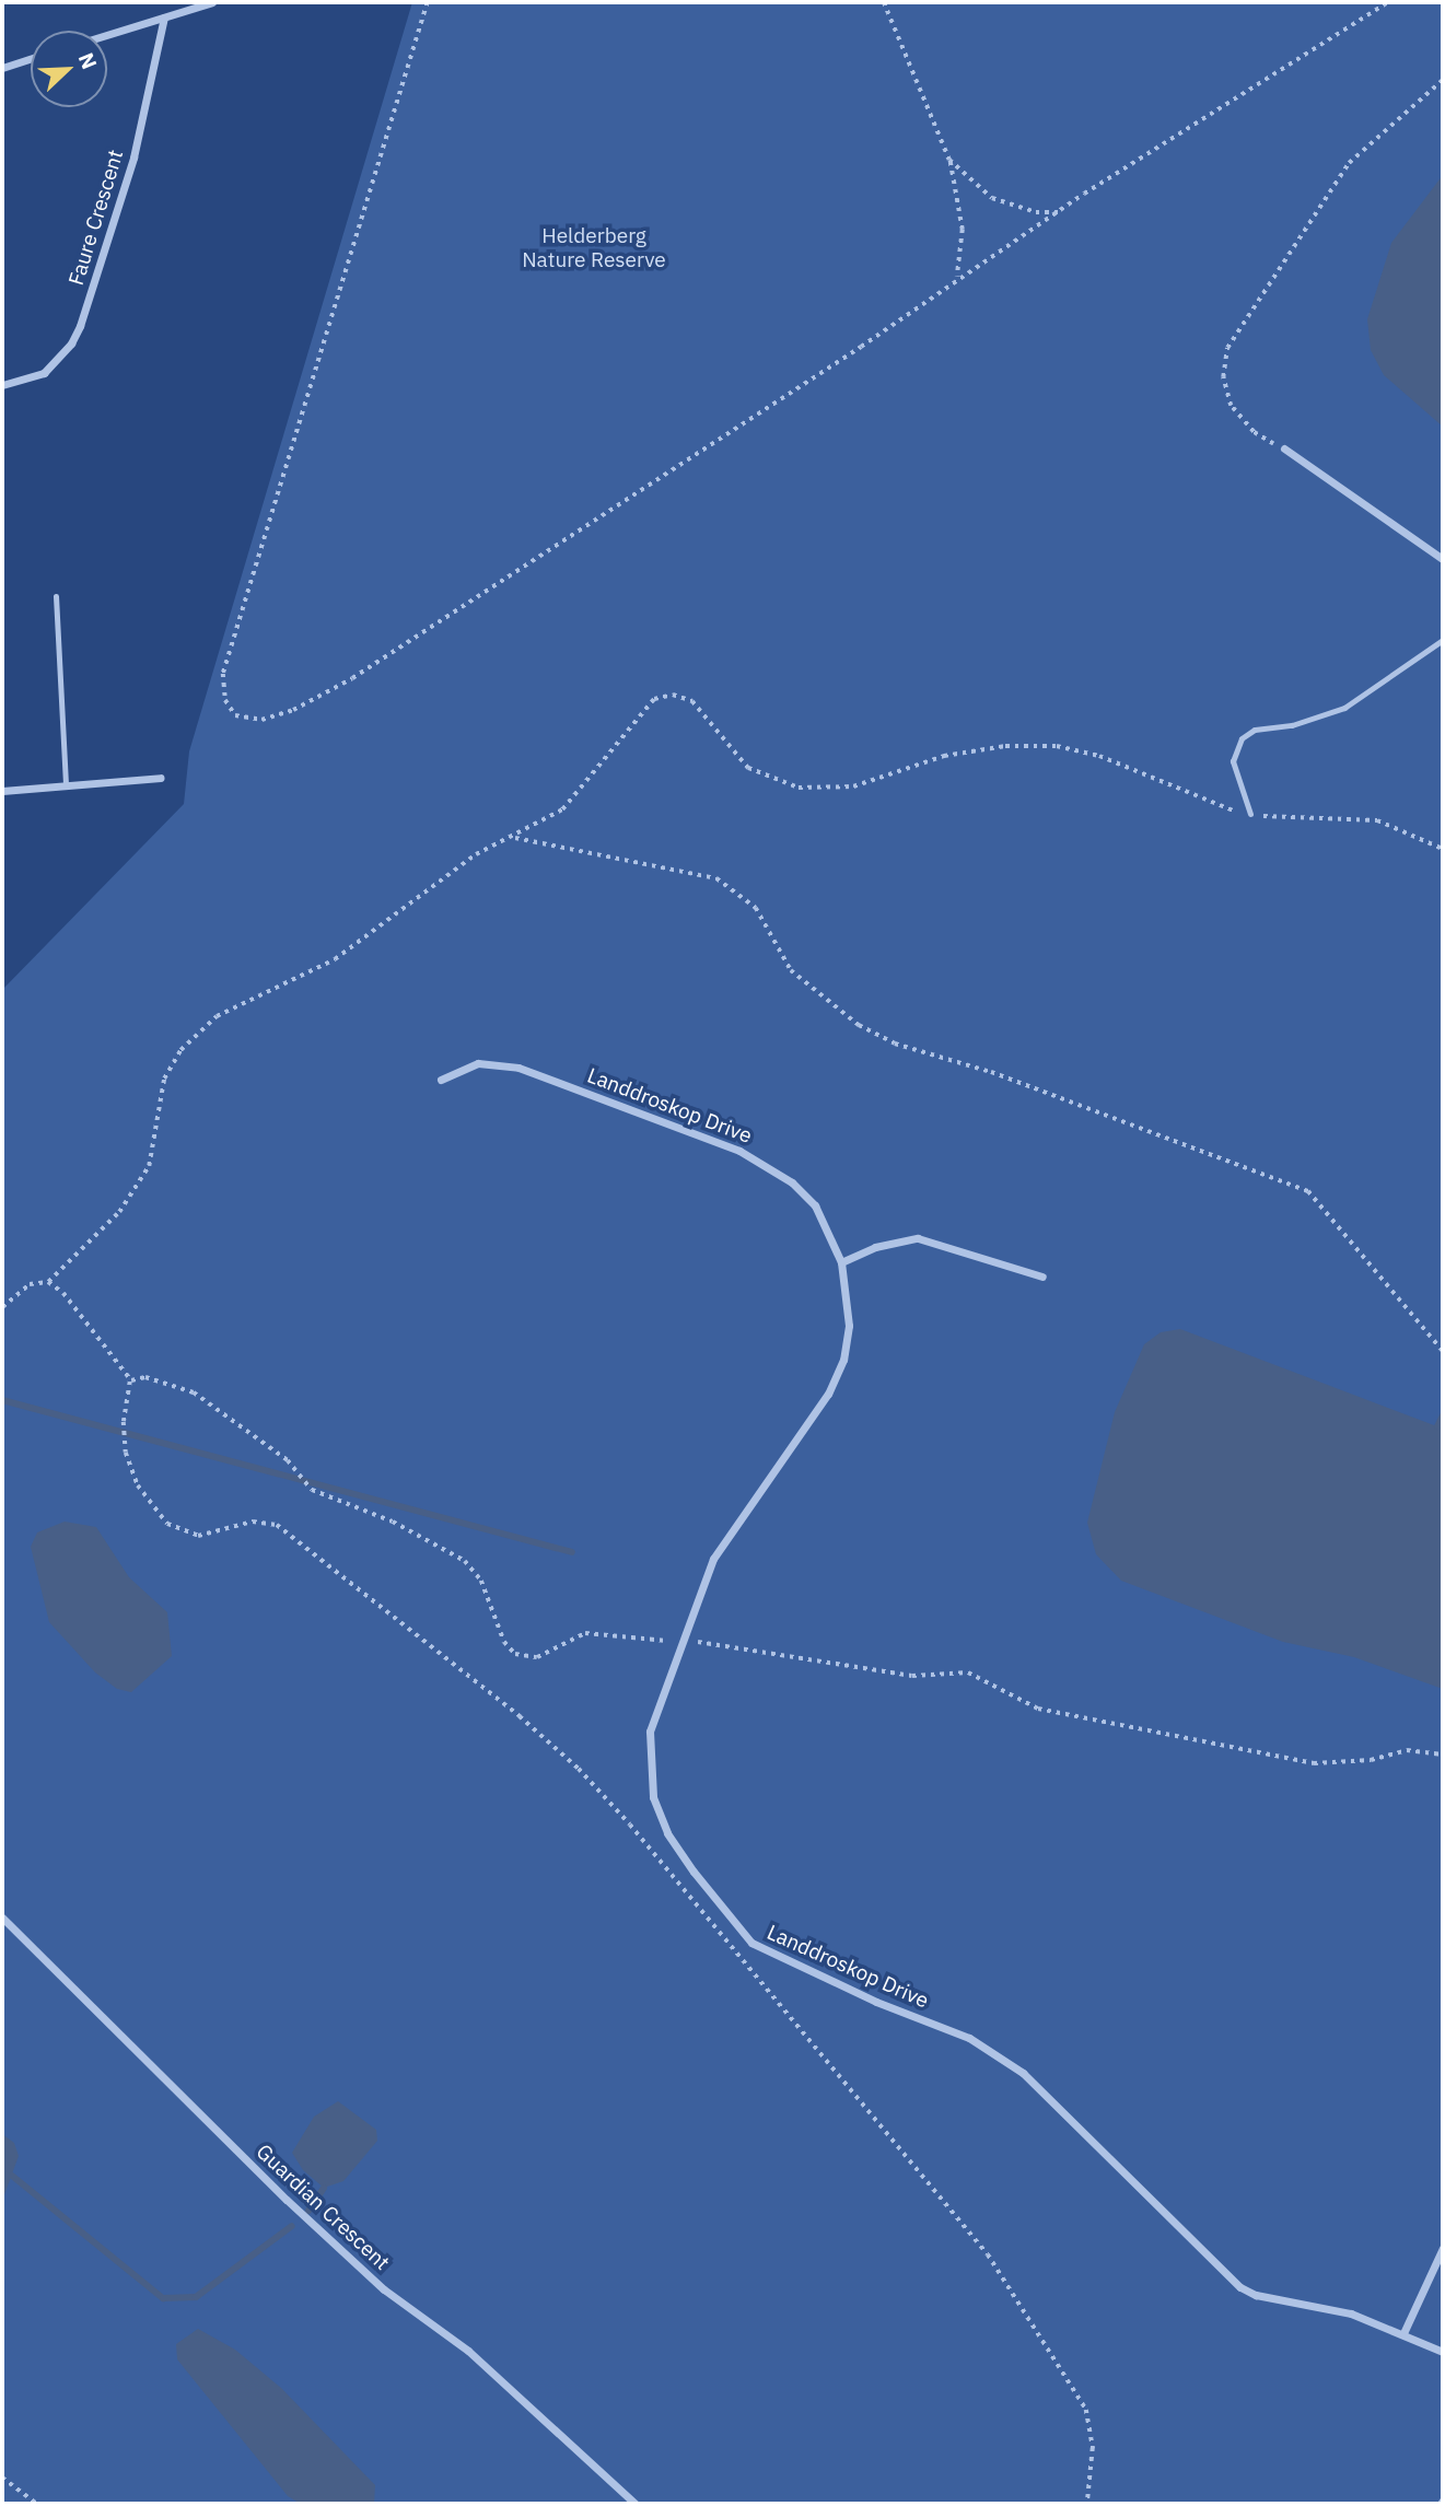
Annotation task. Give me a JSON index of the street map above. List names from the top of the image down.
{
  "streets": {
    "street": ["Faure Crescent", "Landdroskop Drive", "Guardian Crescent"]
  },
  "parks": ["Helderberg Nature Reserve"],
  "north": "top right"
}
